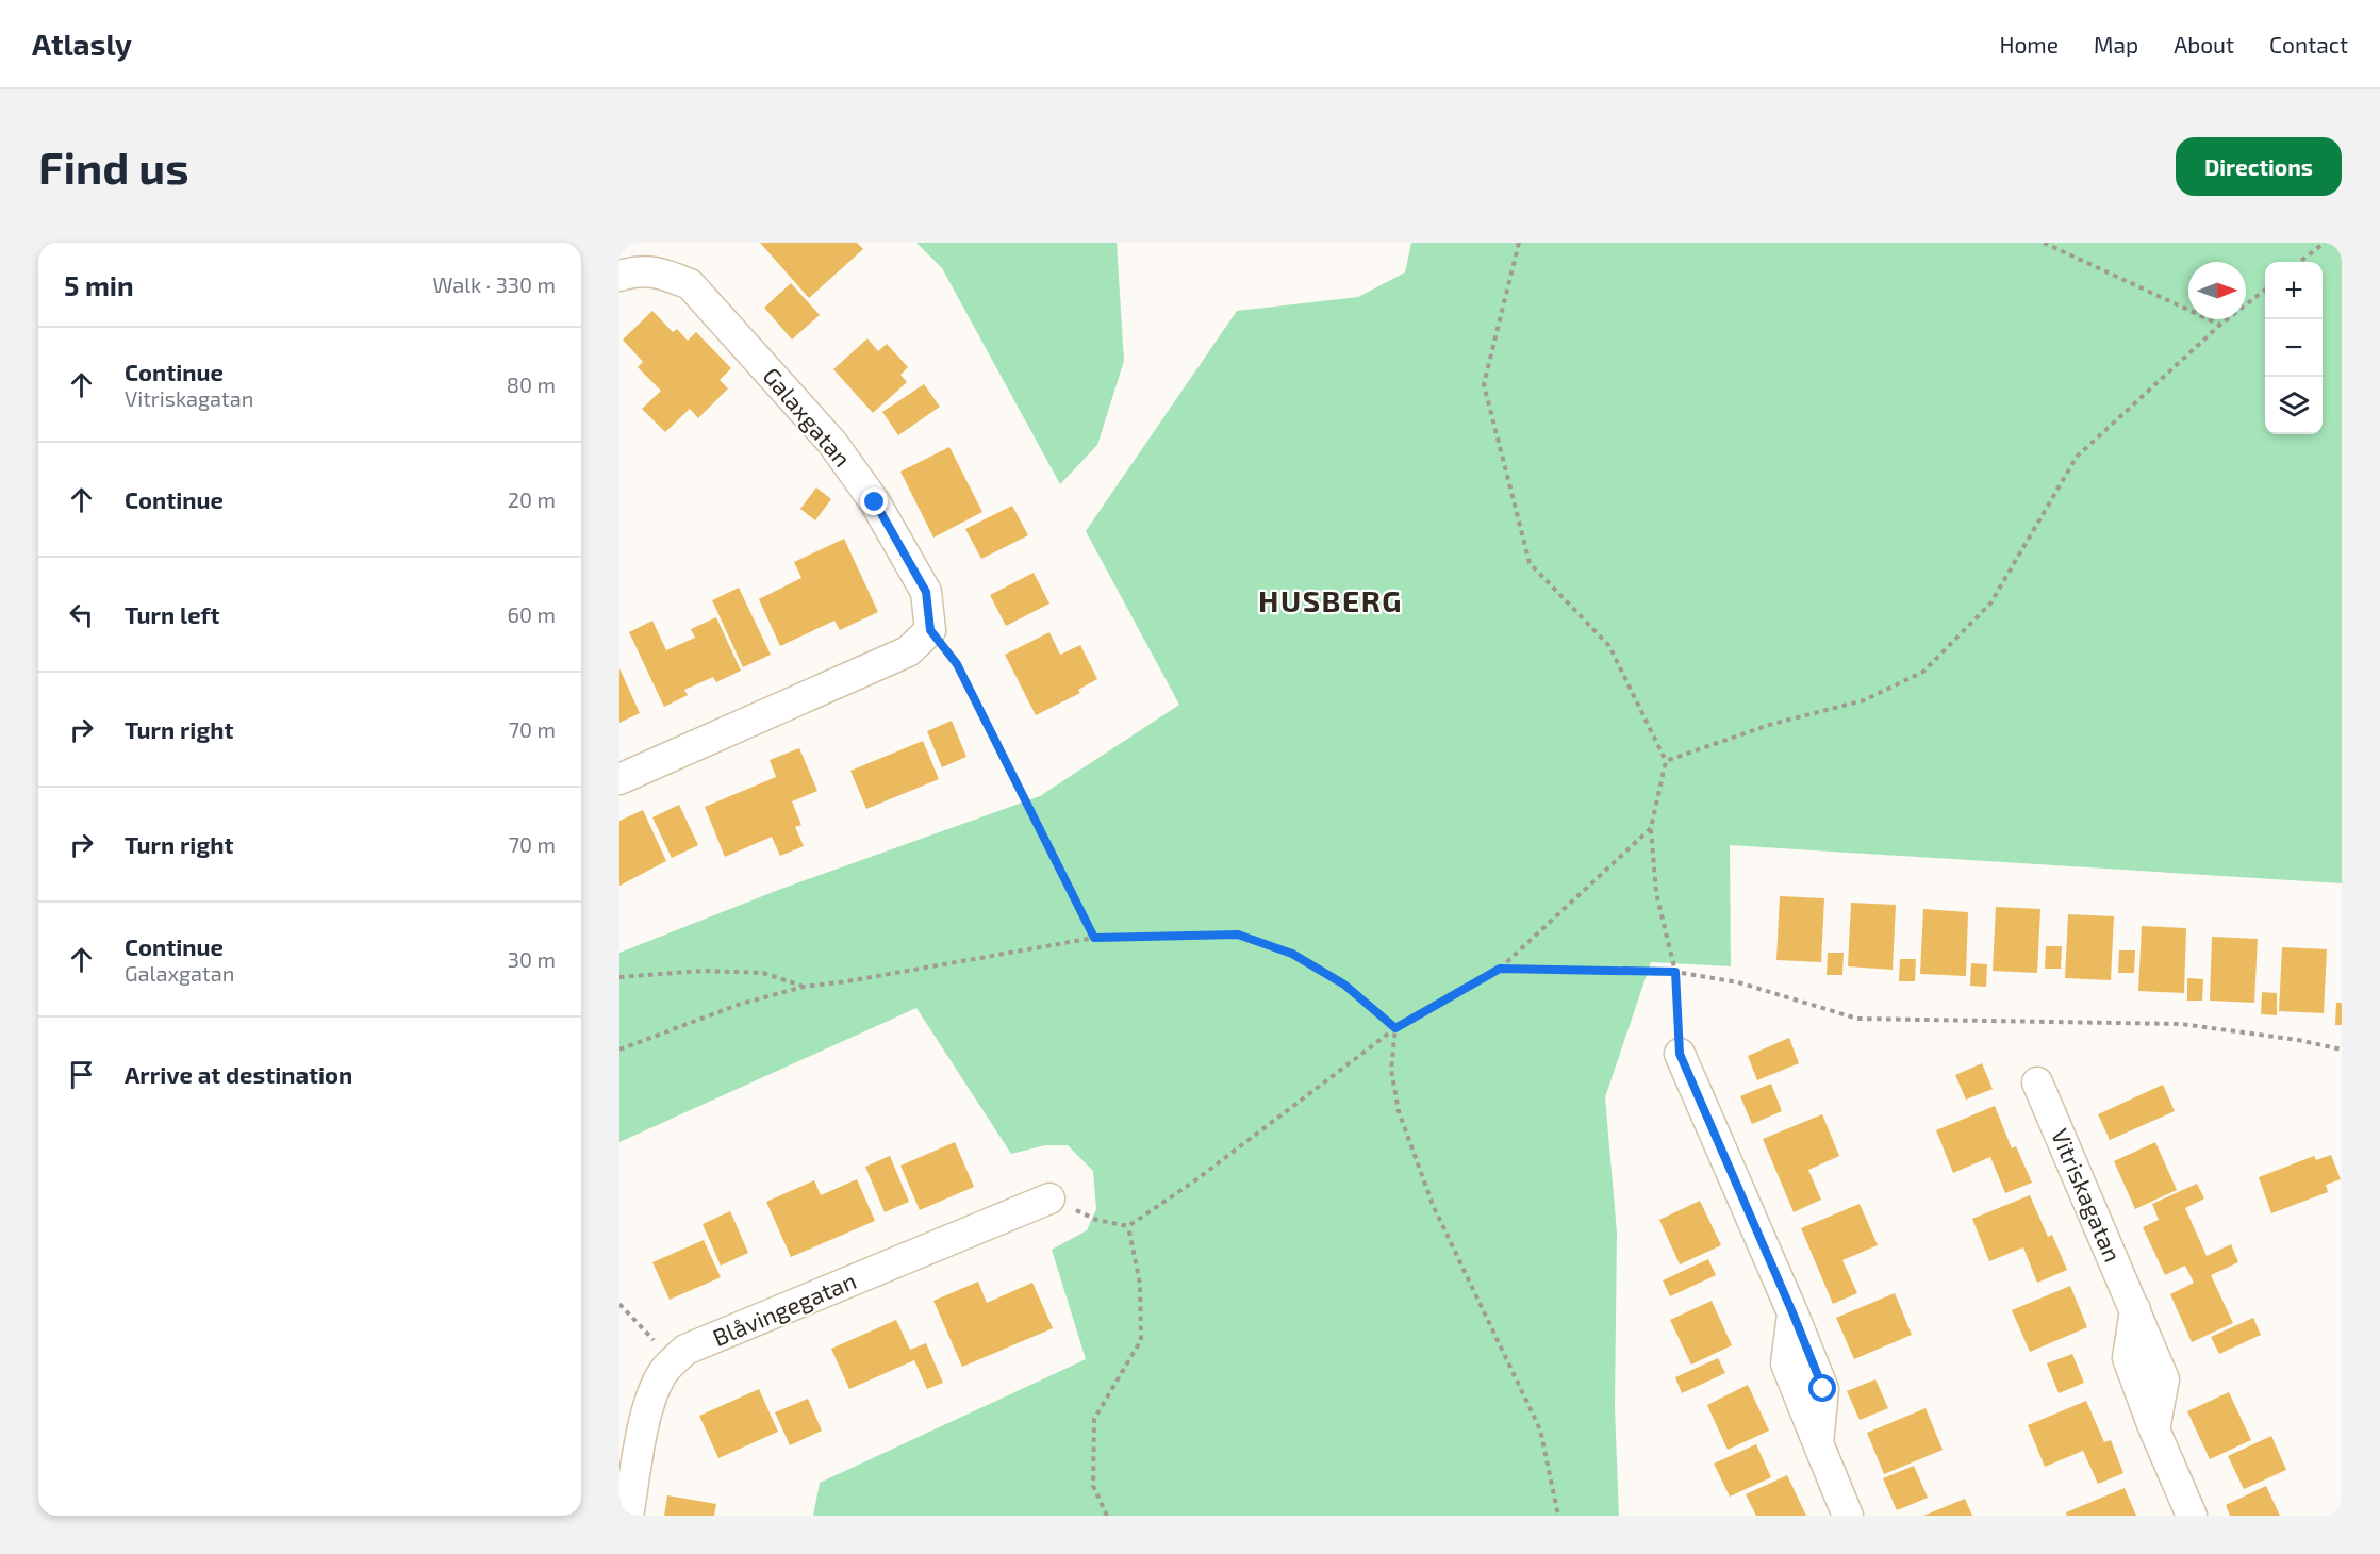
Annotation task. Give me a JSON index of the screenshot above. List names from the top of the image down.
{
  "streets": {
    "street": ["Galaxgatan", "Vitriskagatan", "Blåvingegatan"]
  },
  "districts": ["HUSBERG"],
  "north": "right",
  "page": {
    "header": "Atlasly",
    "nav": [
      "Home",
      "Map",
      "About",
      "Contact"
    ],
    "buttons": "Directions",
    "title": "Find us",
    "heading": ["5 min", "Walk · 330 m"],
    "map_buttons": ["+", "−"],
    "list": [
      ["Continue", "Vitriskagatan", "80 m"],
      ["Continue", "20 m"],
      ["Turn left", "60 m"],
      ["Turn right", "70 m"],
      ["Turn right", "70 m"],
      ["Continue", "Galaxgatan", "30 m"],
      "Arrive at destination"
    ]
  }
}
